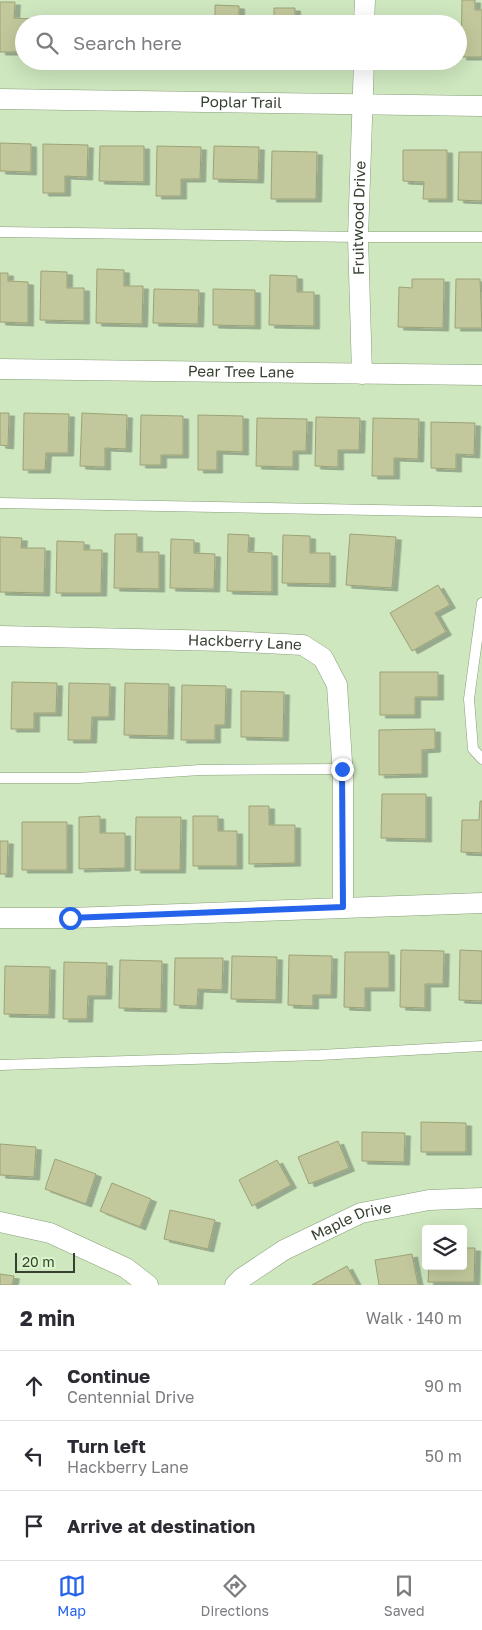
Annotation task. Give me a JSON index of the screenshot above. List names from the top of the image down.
{
  "streets": {
    "street": [
      "Poplar Trail",
      "Fruitwood Drive",
      "Pear Tree Lane",
      "Hackberry Lane",
      "Maple Drive"
    ]
  },
  "crossings": [
    ["Poplar Trail", "Fruitwood Drive"],
    ["Fruitwood Drive", "Pear Tree Lane"]
  ],
  "scale_bar": "20 m",
  "page": {
    "search": "Search here",
    "scale": "20 m",
    "heading": ["2 min", "Walk · 140 m"],
    "list": [
      ["Continue", "Centennial Drive", "90 m"],
      ["Turn left", "Hackberry Lane", "50 m"],
      "Arrive at destination"
    ],
    "nav": ["Map", "Directions", "Saved"]
  }
}
